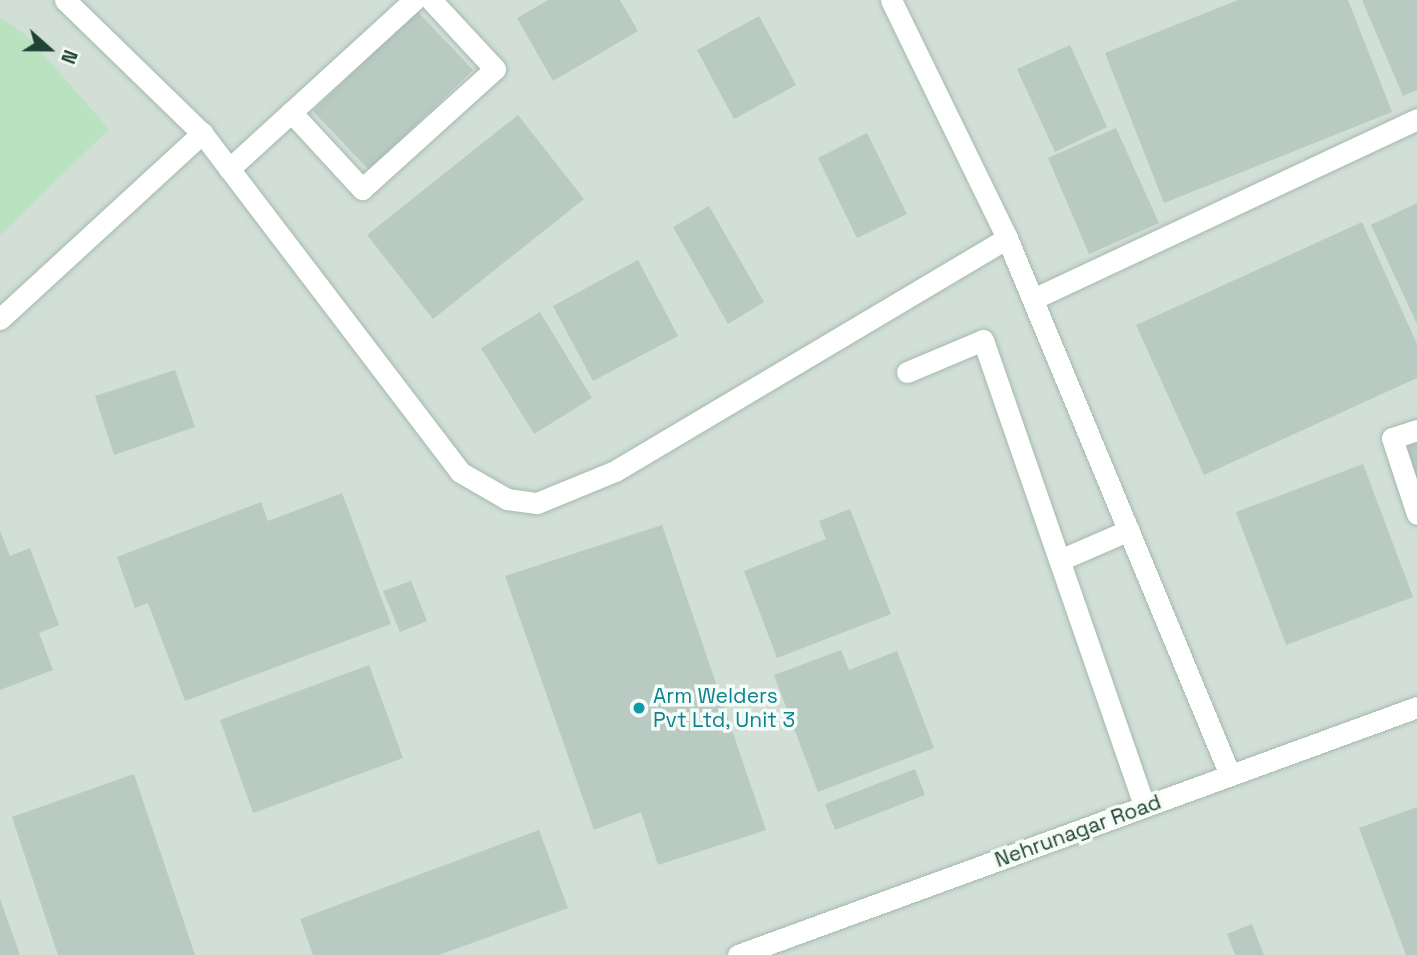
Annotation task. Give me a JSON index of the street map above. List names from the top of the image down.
{
  "streets": {
    "street": ["Nehrunagar Road"]
  },
  "places": ["Arm Welders Pvt Ltd, Unit 3"],
  "north": "right"
}
